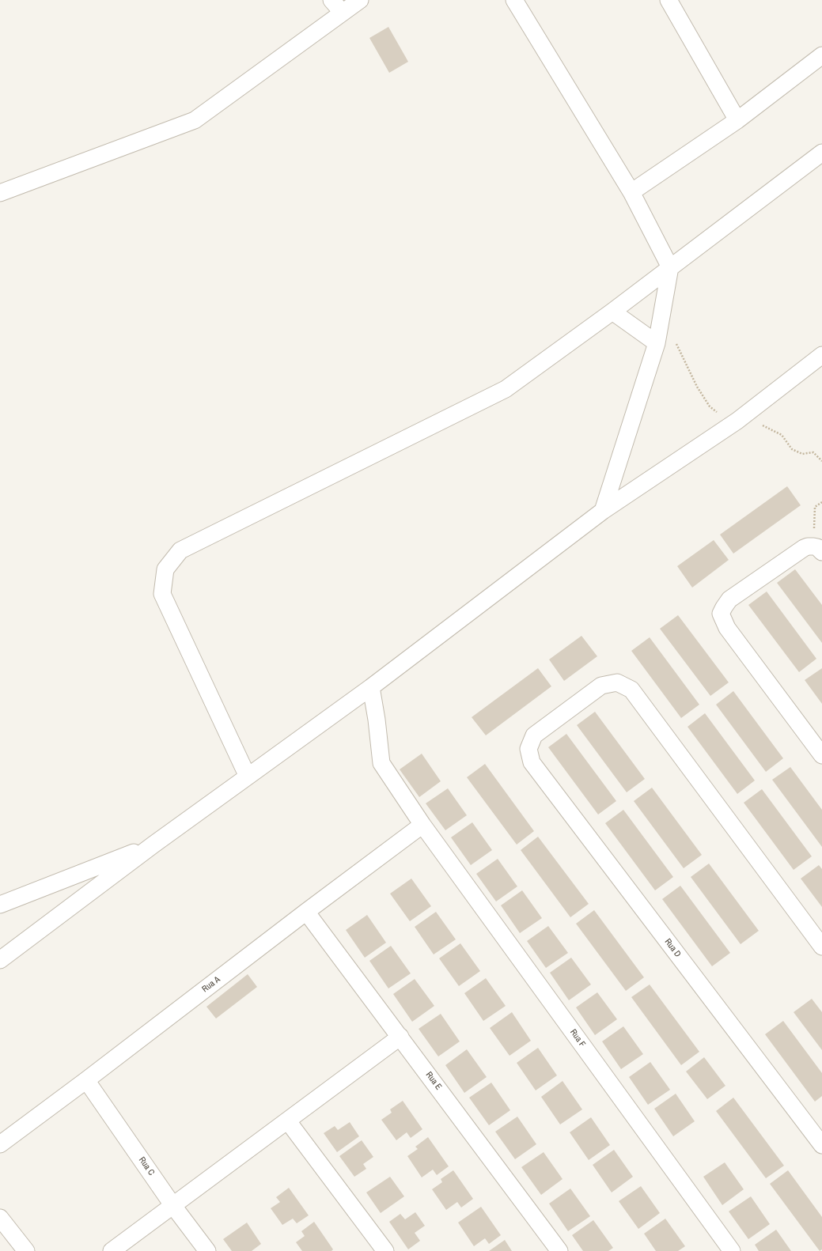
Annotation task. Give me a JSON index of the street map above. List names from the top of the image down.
{
  "streets": {
    "street": [
      "Rua D",
      "Rua A",
      "Rua F",
      "Rua E",
      "Rua C"
    ]
  },
  "crossings": [
    ["Rua A", "Rua F"],
    ["Rua A", "Rua E"],
    ["Rua A", "Rua C"]
  ]
}
